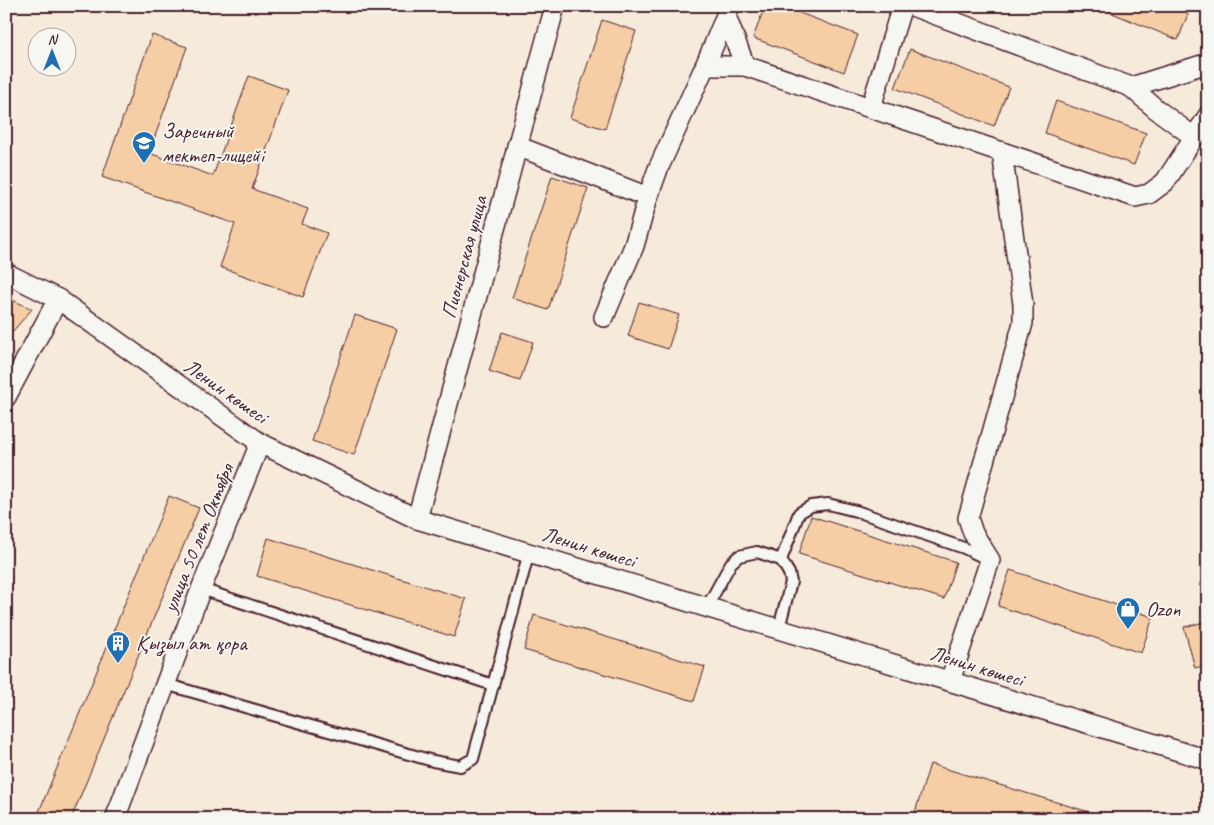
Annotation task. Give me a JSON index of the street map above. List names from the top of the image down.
{
  "streets": {
    "street": ["Пионерская улица", "Ленин көшесі", "улица 50 лет Октября"]
  },
  "crossings": [
    ["Пионерская улица", "Ленин көшесі"],
    ["Ленин көшесі", "улица 50 лет Октября"]
  ],
  "places": {
    "school or university": ["Заречный мектеп-лицейі"],
    "shop": ["Ozon"],
    "building": ["Қызыл ат қора"]
  },
  "north": "top"
}
